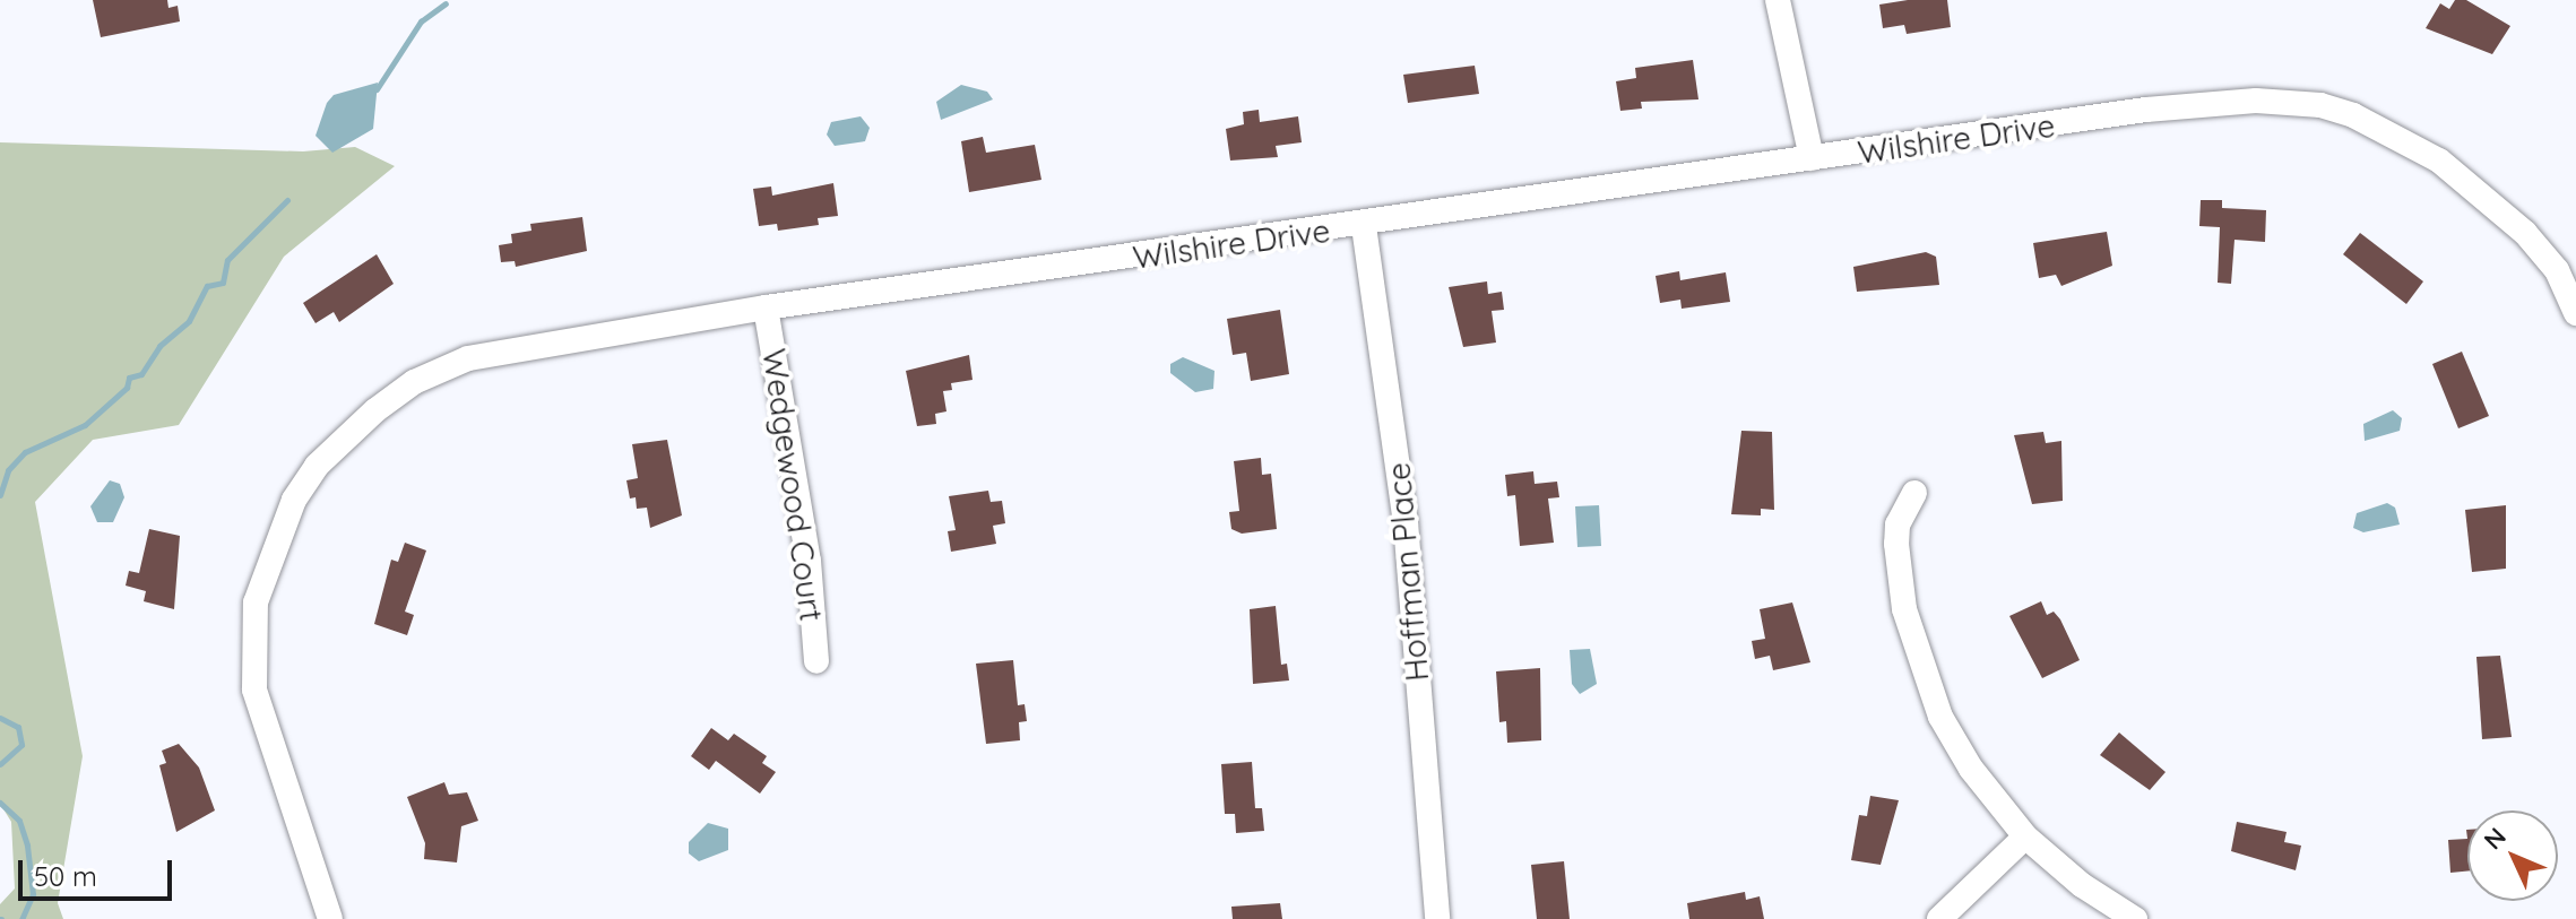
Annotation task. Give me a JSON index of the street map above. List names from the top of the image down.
{
  "streets": {
    "street": ["Wilshire Drive", "Wedgewood Court", "Hoffman Place"]
  },
  "crossings": [
    ["Wilshire Drive", "Wedgewood Court"],
    ["Wilshire Drive", "Hoffman Place"]
  ],
  "scale_bar": "50 m",
  "north": "top left"
}
